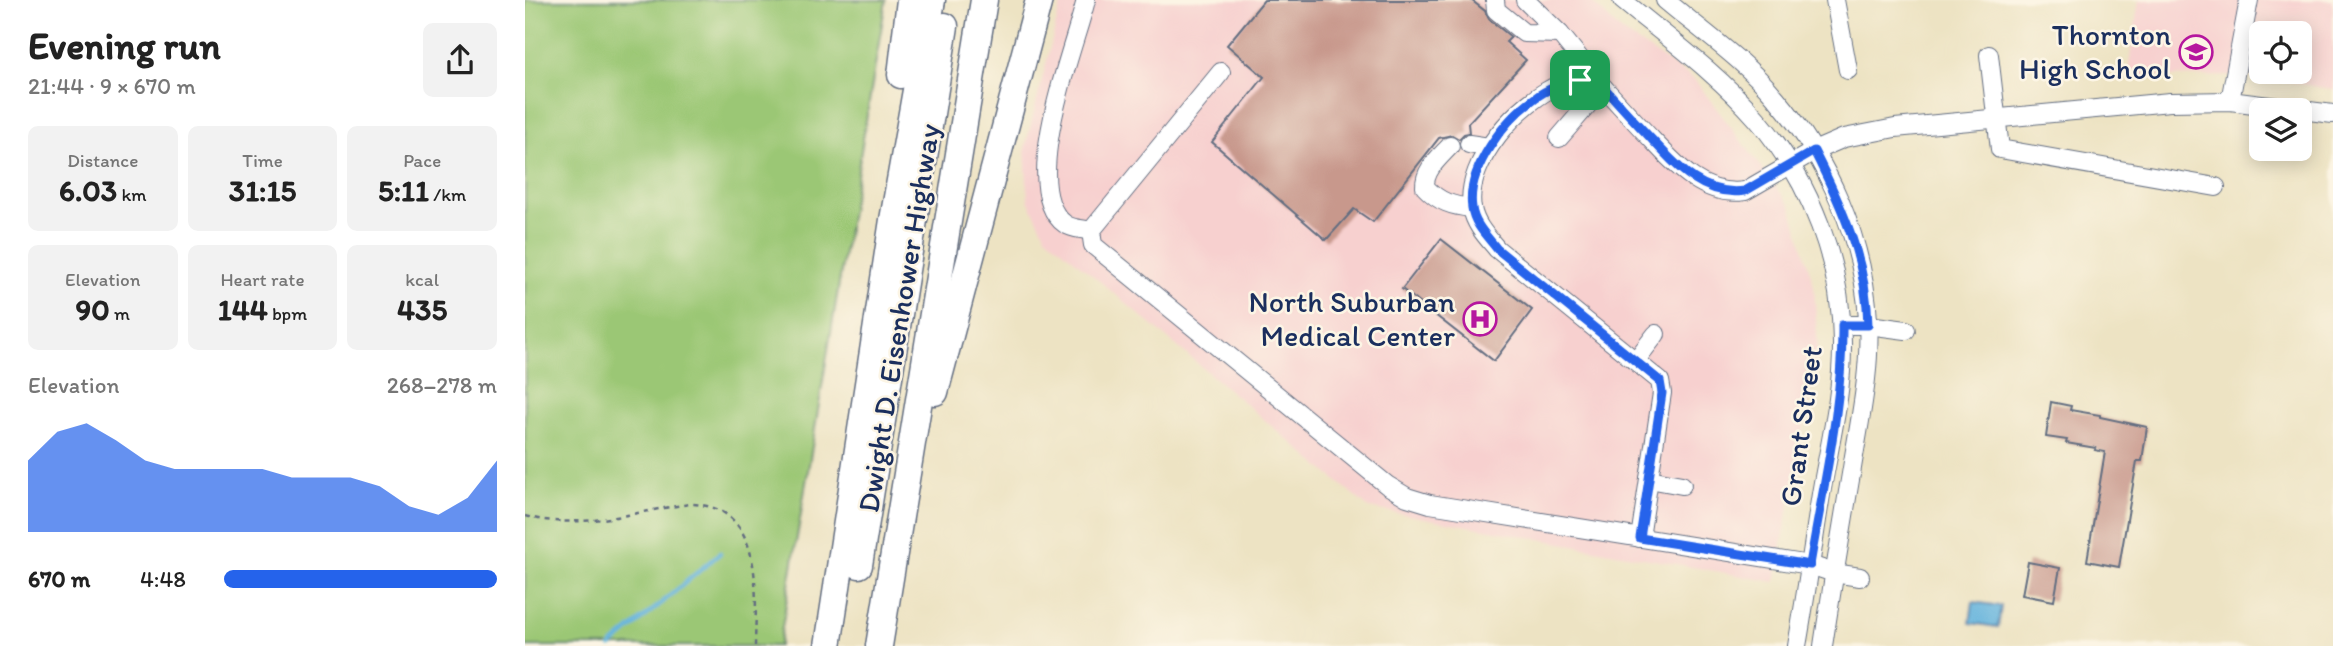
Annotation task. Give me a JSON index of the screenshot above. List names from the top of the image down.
{
  "streets": {
    "highway": ["Dwight D. Eisenhower Highway"],
    "street": ["Grant Street"]
  },
  "places": {
    "school or university": ["Thornton High School"],
    "hospital": ["North Suburban Medical Center"]
  },
  "page": {
    "heading": ["Evening run", "21:44 · 9 × 670 m"],
    "stats": [
      ["Distance", "6.03 km"],
      ["Time", "31:15"],
      ["Pace", "5:11 /km"],
      ["Elevation", "90 m"],
      ["Heart rate", "144 bpm"],
      ["kcal", "435"]
    ],
    "chart": ["Elevation", "268–278 m"],
    "list": [
      {
        "name": "670 m",
        "note": "4:48"
      }
    ]
  }
}
